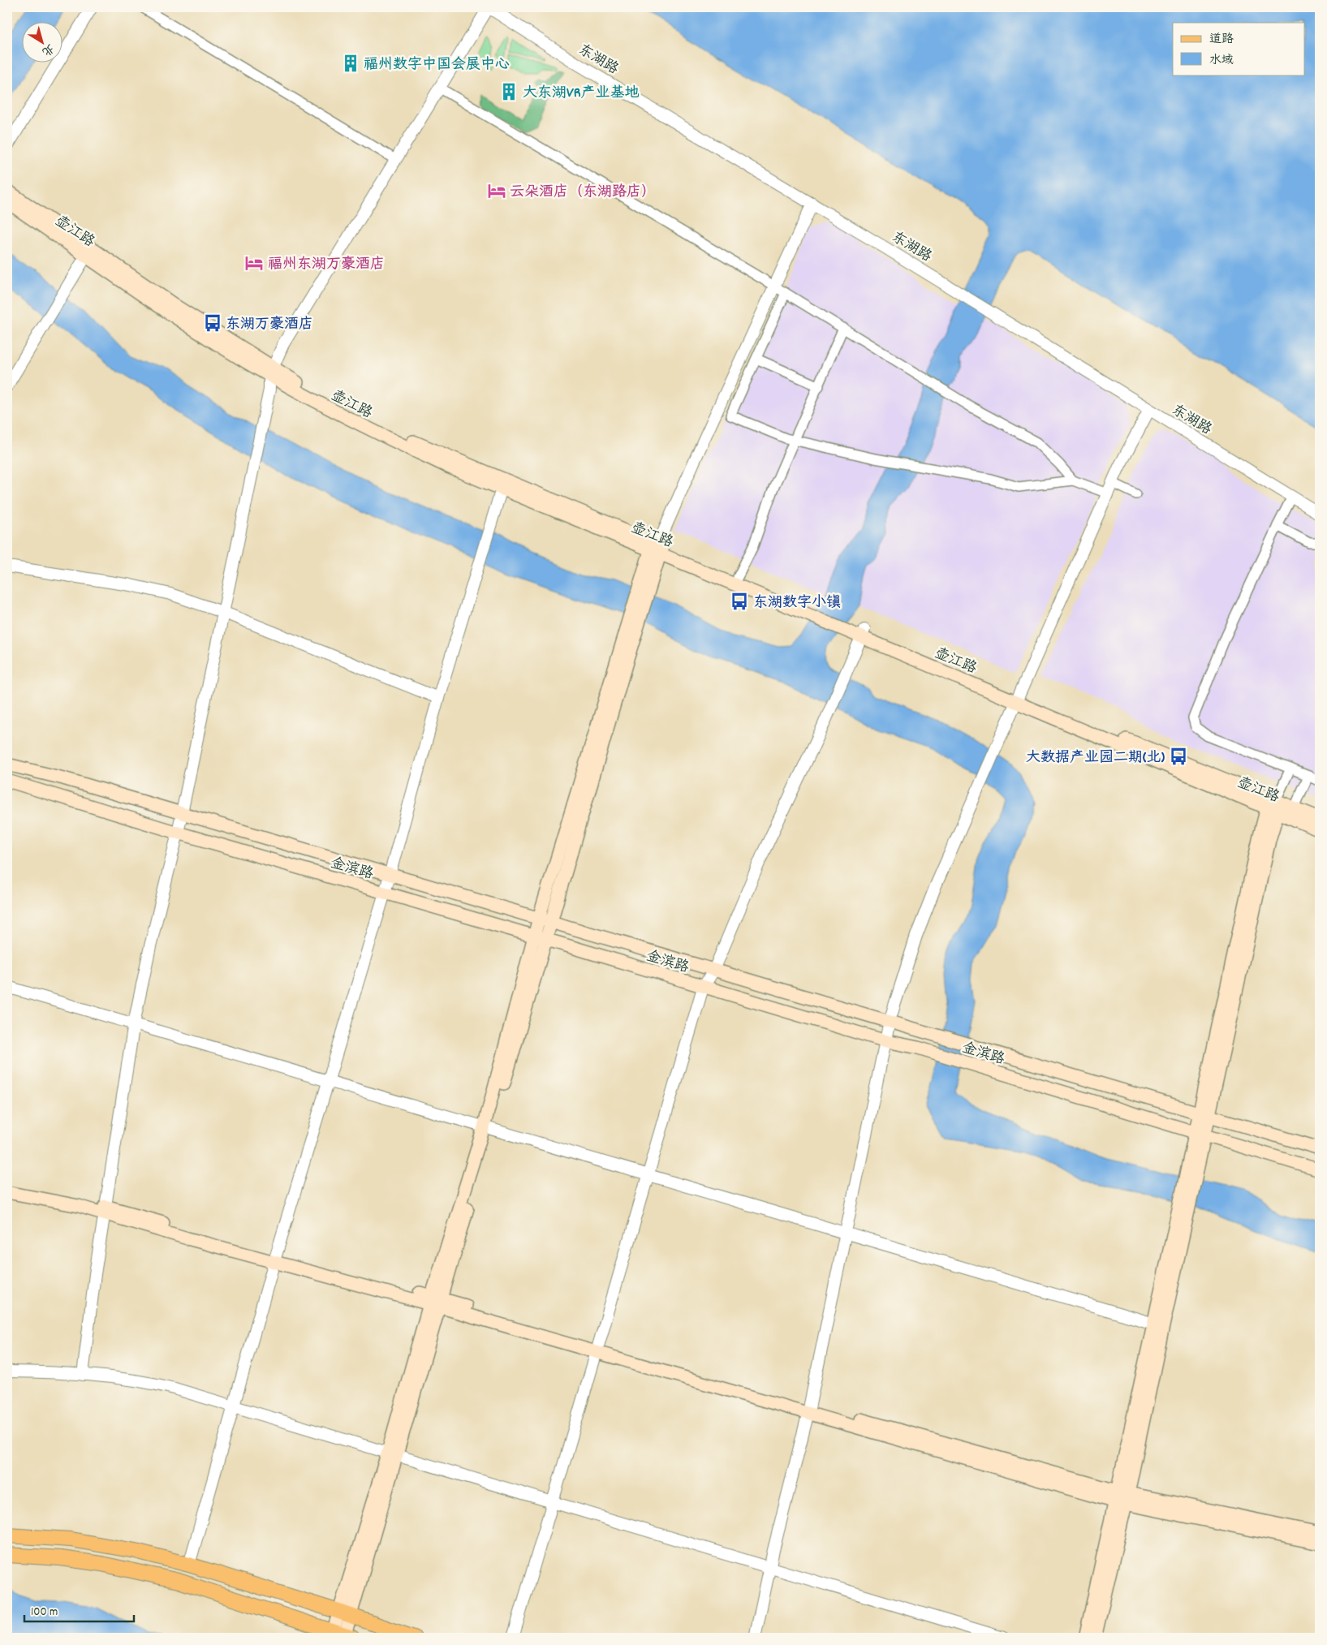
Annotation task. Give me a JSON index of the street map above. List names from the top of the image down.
{
  "streets": {
    "main road": ["壶江路", "金滨路"],
    "street": ["东湖路"]
  },
  "places": {
    "building": ["福州数字中国会展中心", "大东湖VR产业基地"],
    "hotel": ["云朵酒店（东湖路店）", "福州东湖万豪酒店"],
    "bus stop": ["东湖万豪酒店", "东湖数字小镇", "大数据产业园二期(北)"]
  },
  "legend": ["道路", "水域"],
  "scale_bar": "100 m",
  "north": "bottom right"
}
